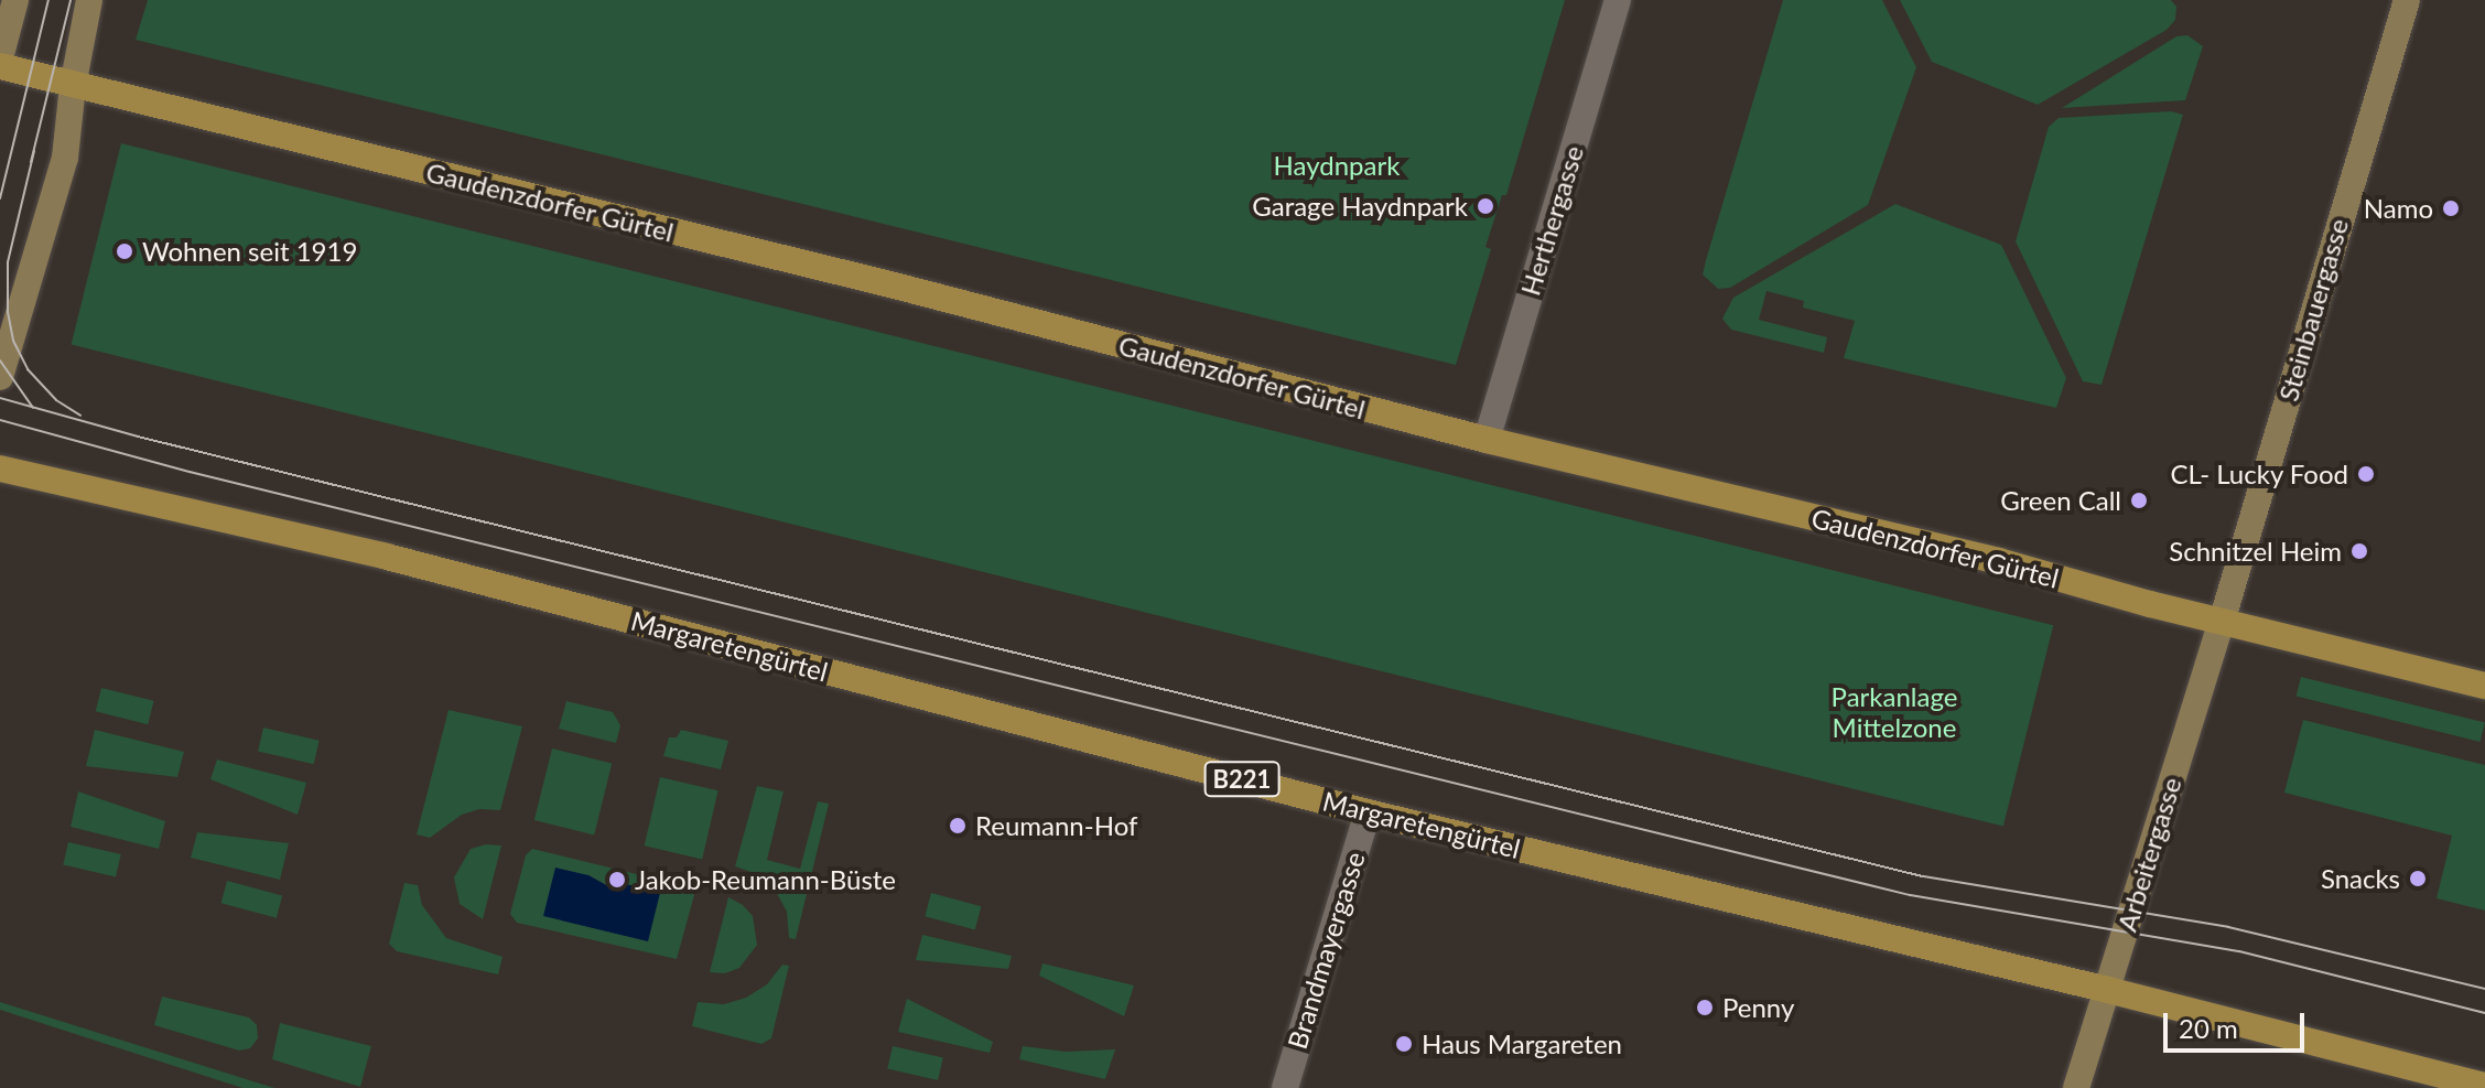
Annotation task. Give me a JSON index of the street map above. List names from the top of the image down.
{
  "streets": {
    "main road": ["Gaudenzdorfer Gürtel", "Margaretengürtel", "B221"],
    "street": [
      "Herthergasse",
      "Steinbauergasse",
      "Arbeitergasse",
      "Brandmayergasse"
    ]
  },
  "crossings": [
    ["Gaudenzdorfer Gürtel", "Herthergasse"],
    ["Gaudenzdorfer Gürtel", "Steinbauergasse"],
    ["Gaudenzdorfer Gürtel", "Arbeitergasse"],
    ["Steinbauergasse", "Arbeitergasse"],
    ["Margaretengürtel", "Arbeitergasse"],
    ["Margaretengürtel", "Brandmayergasse"]
  ],
  "parks": ["Haydnpark", "Parkanlage Mittelzone"],
  "places": [
    "Garage Haydnpark",
    "Namo",
    "Wohnen seit 1919",
    "CL- Lucky Food",
    "Green Call",
    "Schnitzel Heim",
    "Reumann-Hof",
    "Snacks",
    "Jakob-Reumann-Büste",
    "Penny",
    "Haus Margareten"
  ],
  "scale_bar": "20 m"
}
